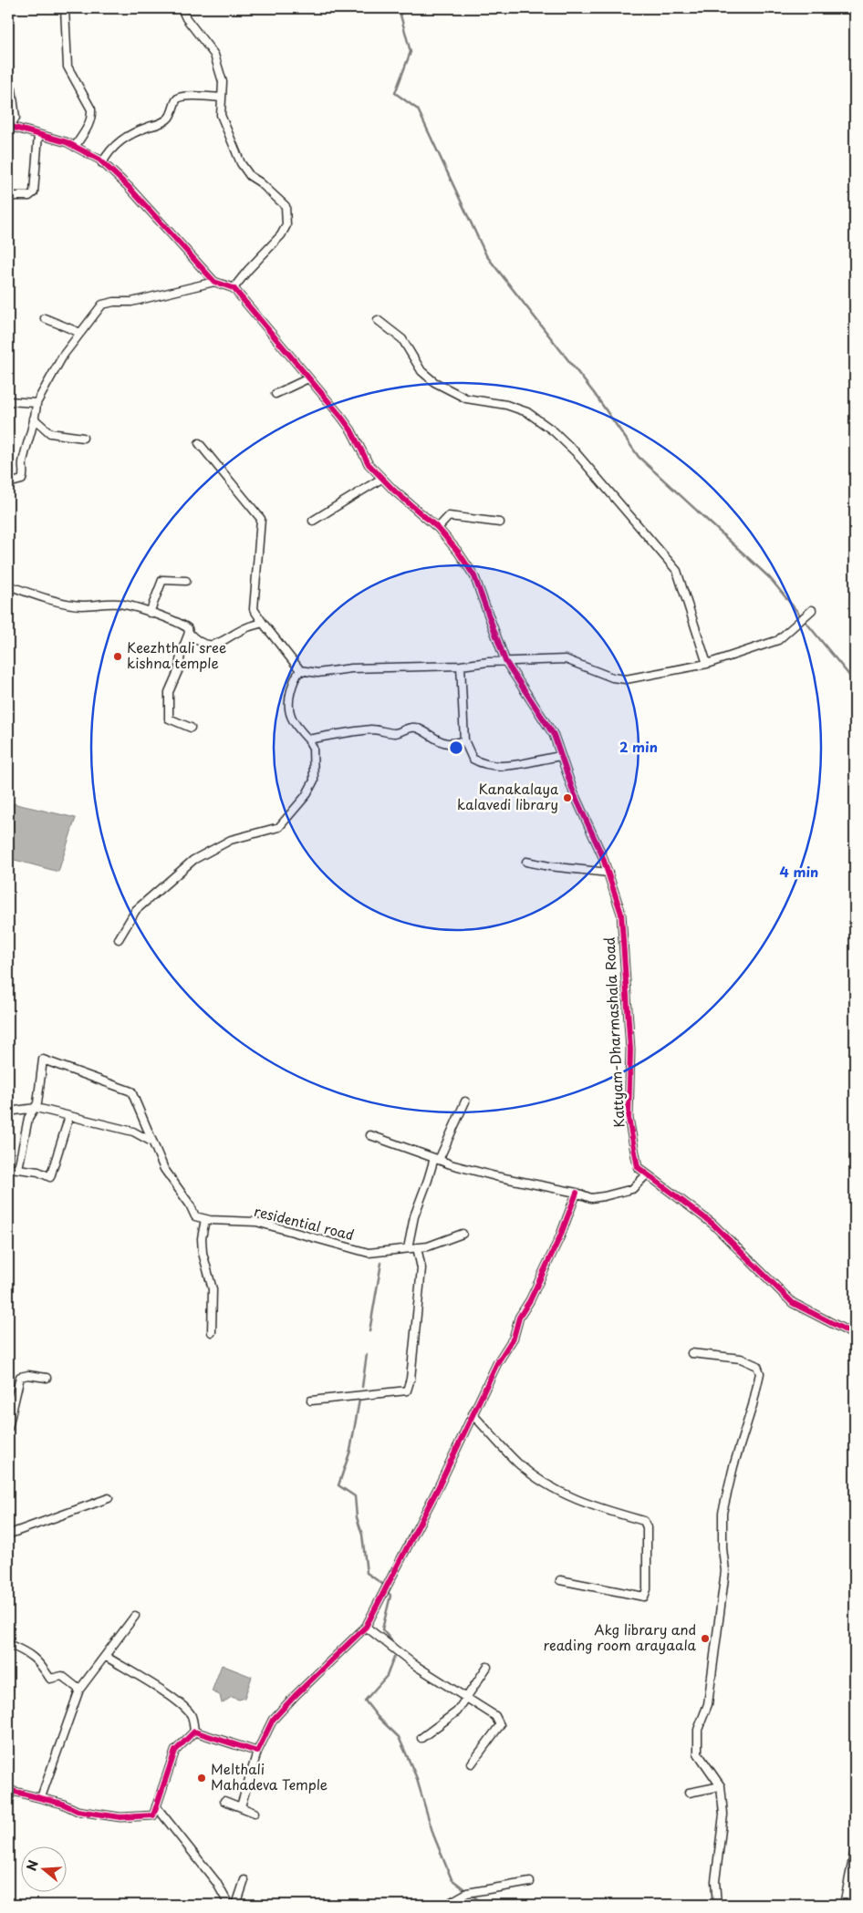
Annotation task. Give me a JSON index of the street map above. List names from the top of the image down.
{
  "streets": {
    "street": ["Kattyam-Dharmashala Road", "residential road"]
  },
  "places": [
    "Keezhthali sree kishna temple",
    "Kanakalaya kalavedi library",
    "Akg library and reading room arayaala",
    "Melthali Mahadeva Temple"
  ],
  "north": "left",
  "rings": ["2 min", "4 min"]
}
